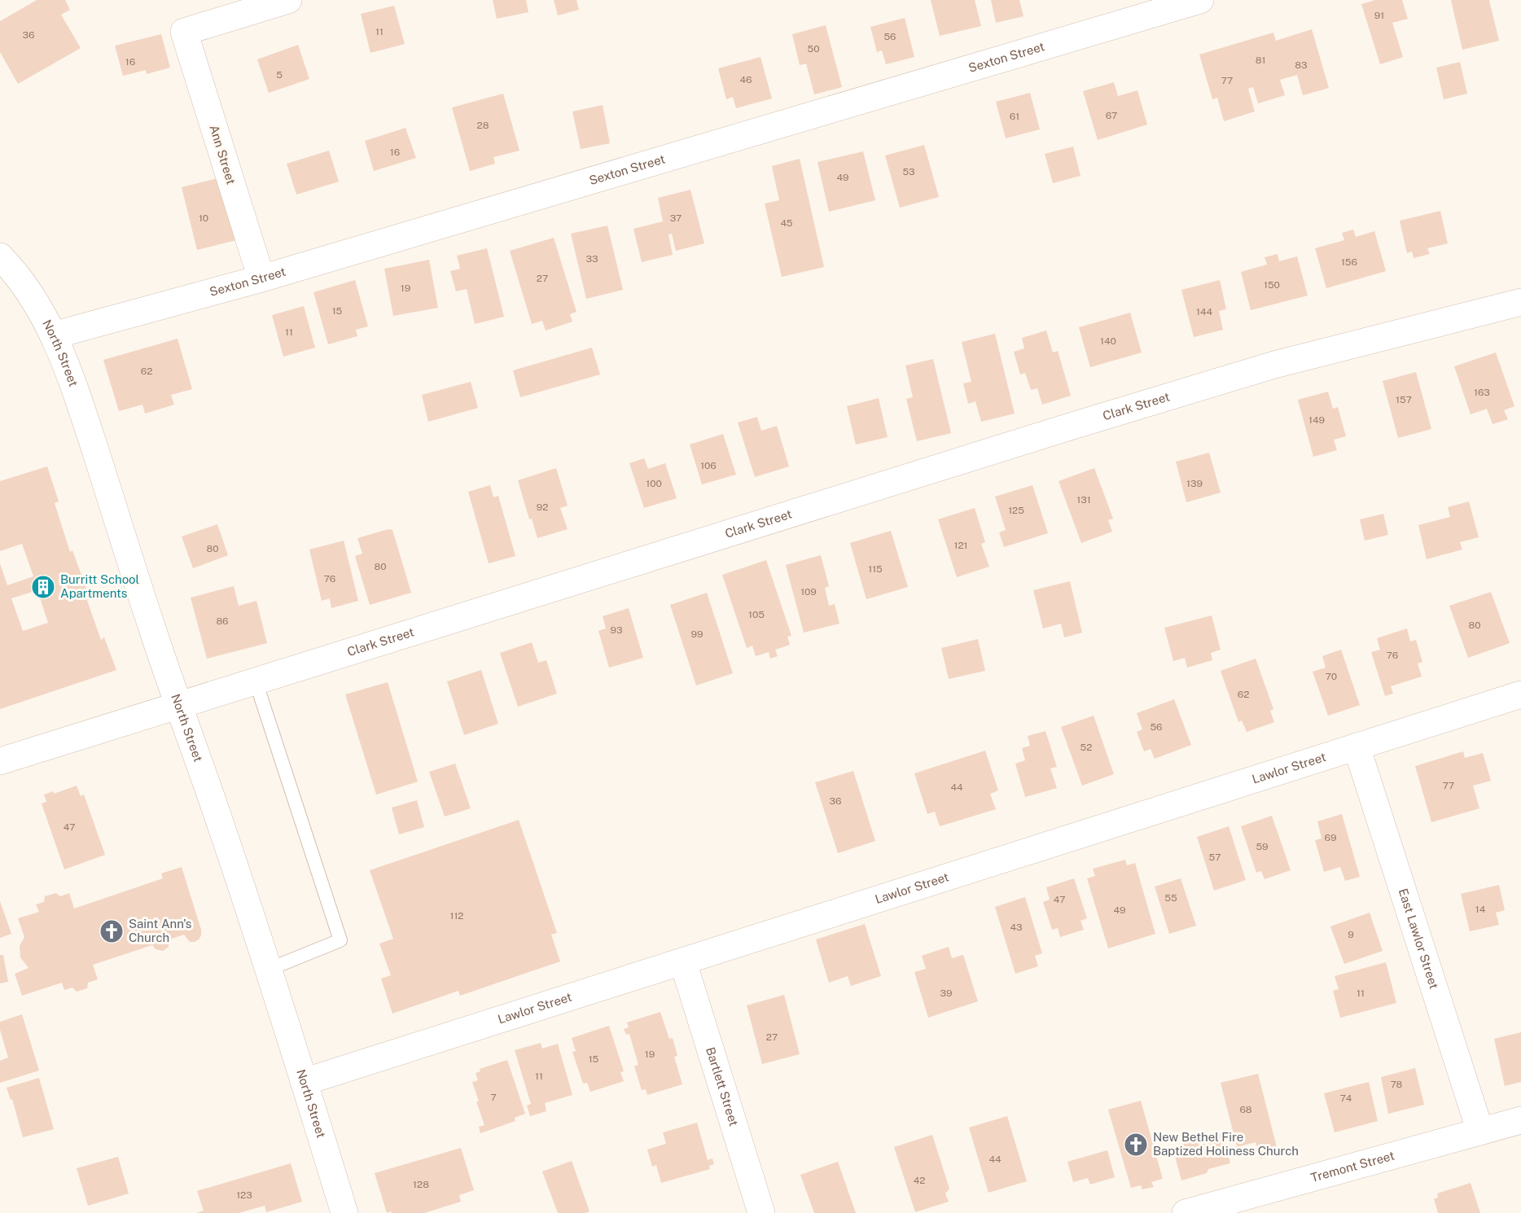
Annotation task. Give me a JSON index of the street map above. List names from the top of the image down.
{
  "streets": {
    "street": [
      "Sexton Street",
      "Ann Street",
      "North Street",
      "Clark Street",
      "Lawlor Street",
      "East Lawlor Street",
      "Bartlett Street",
      "Tremont Street"
    ]
  },
  "crossings": [
    ["Sexton Street", "Ann Street"],
    ["Sexton Street", "North Street"],
    ["North Street", "Clark Street"],
    ["North Street", "Lawlor Street"],
    ["Lawlor Street", "East Lawlor Street"],
    ["Lawlor Street", "Bartlett Street"],
    ["East Lawlor Street", "Tremont Street"]
  ],
  "places": {
    "building": ["Burritt School Apartments"],
    "church": ["Saint Ann's Church", "New Bethel Fire Baptized Holiness Church"]
  },
  "house_numbers": [
    "91",
    "11",
    "36",
    "56",
    "50",
    "81",
    "16",
    "83",
    "5",
    "46",
    "77",
    "67",
    "61",
    "28",
    "16",
    "53",
    "49",
    "10",
    "37",
    "45",
    "33",
    "156",
    "27",
    "150",
    "19",
    "15",
    "144",
    "11",
    "140",
    "62",
    "163",
    "157",
    "149",
    "106",
    "100",
    "139",
    "131",
    "92",
    "125",
    "121",
    "80",
    "80",
    "115",
    "76",
    "109",
    "105",
    "86",
    "80",
    "93",
    "99",
    "76",
    "70",
    "62",
    "56",
    "52",
    "77",
    "44",
    "36",
    "47",
    "69",
    "59",
    "57",
    "55",
    "47",
    "14",
    "49",
    "112",
    "43",
    "9",
    "39",
    "11",
    "27",
    "19",
    "15",
    "11",
    "78",
    "7",
    "74",
    "68",
    "44",
    "42",
    "128",
    "123"
  ]
}
